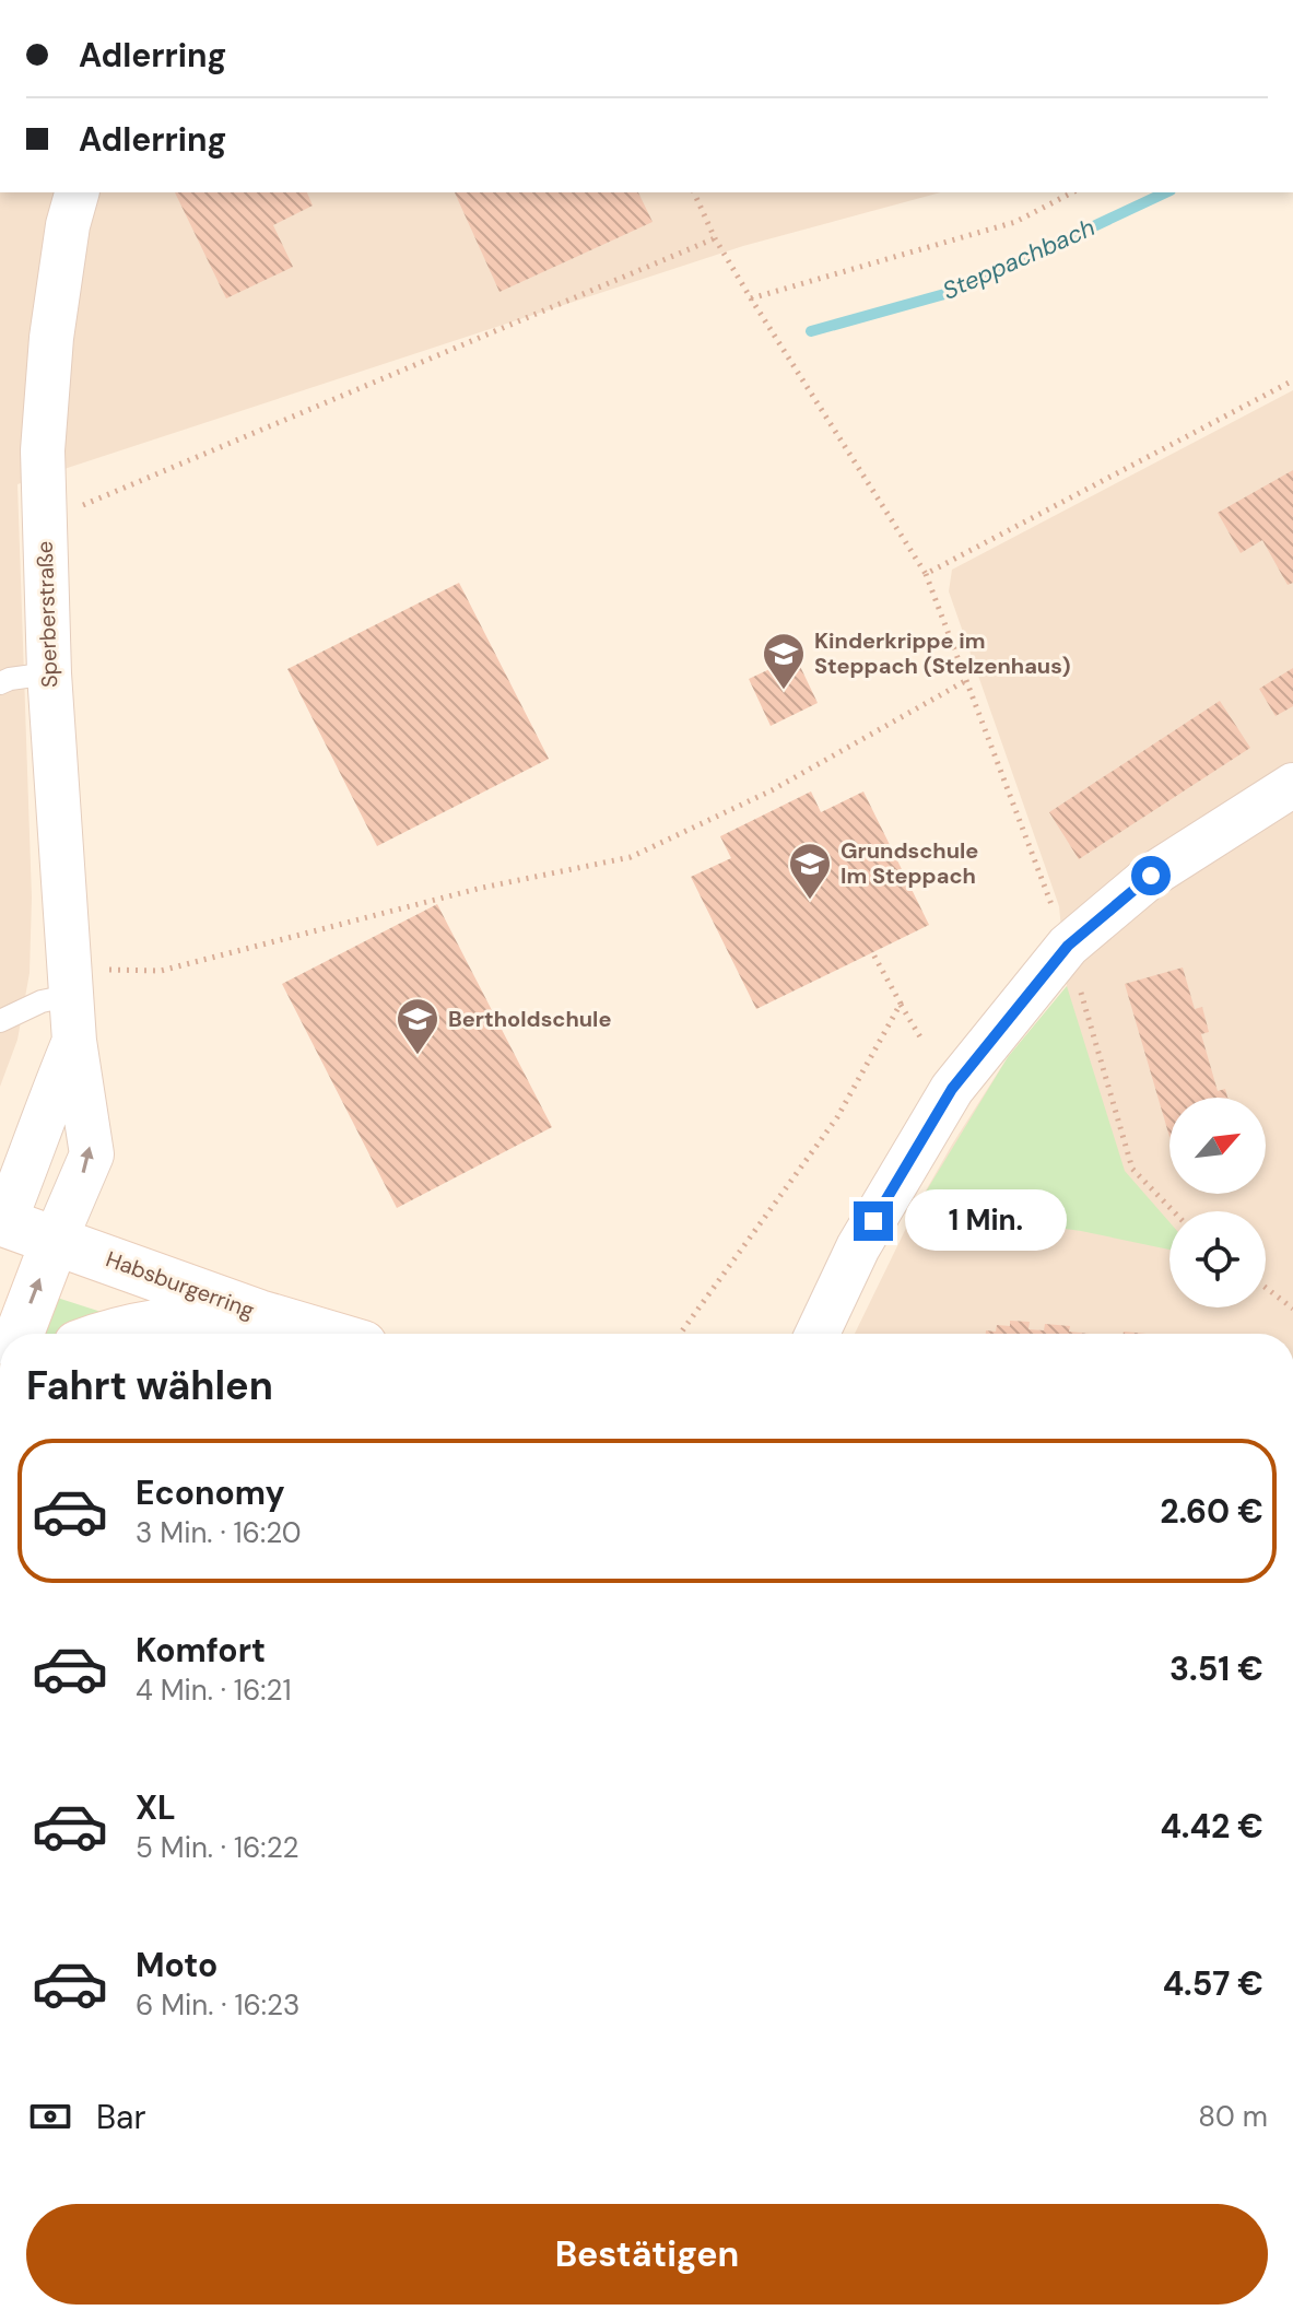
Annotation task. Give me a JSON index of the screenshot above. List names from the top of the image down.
{
  "streets": {
    "street": ["Sperberstraße", "Habsburgerring"]
  },
  "crossings": [
    ["Sperberstraße", "Habsburgerring"]
  ],
  "water": ["Steppachbach"],
  "places": {
    "school or university": ["Kinderkrippe im Steppach (Stelzenhaus)", "Grundschule Im Steppach", "Bertholdschule"]
  },
  "north": "top right",
  "page": {
    "banner": ["Adlerring", "Adlerring"],
    "bubble": "1 Min.",
    "heading": "Fahrt wählen",
    "list": [
      {
        "name": "Economy",
        "note": "3 Min. · 16:20",
        "value": "2.60 €"
      },
      {
        "name": "Komfort",
        "note": "4 Min. · 16:21",
        "value": "3.51 €"
      },
      {
        "name": "XL",
        "note": "5 Min. · 16:22",
        "value": "4.42 €"
      },
      {
        "name": "Moto",
        "note": "6 Min. · 16:23",
        "value": "4.57 €"
      }
    ],
    "pay": ["Bar", "80 m"],
    "buttons": "Bestätigen"
  }
}
